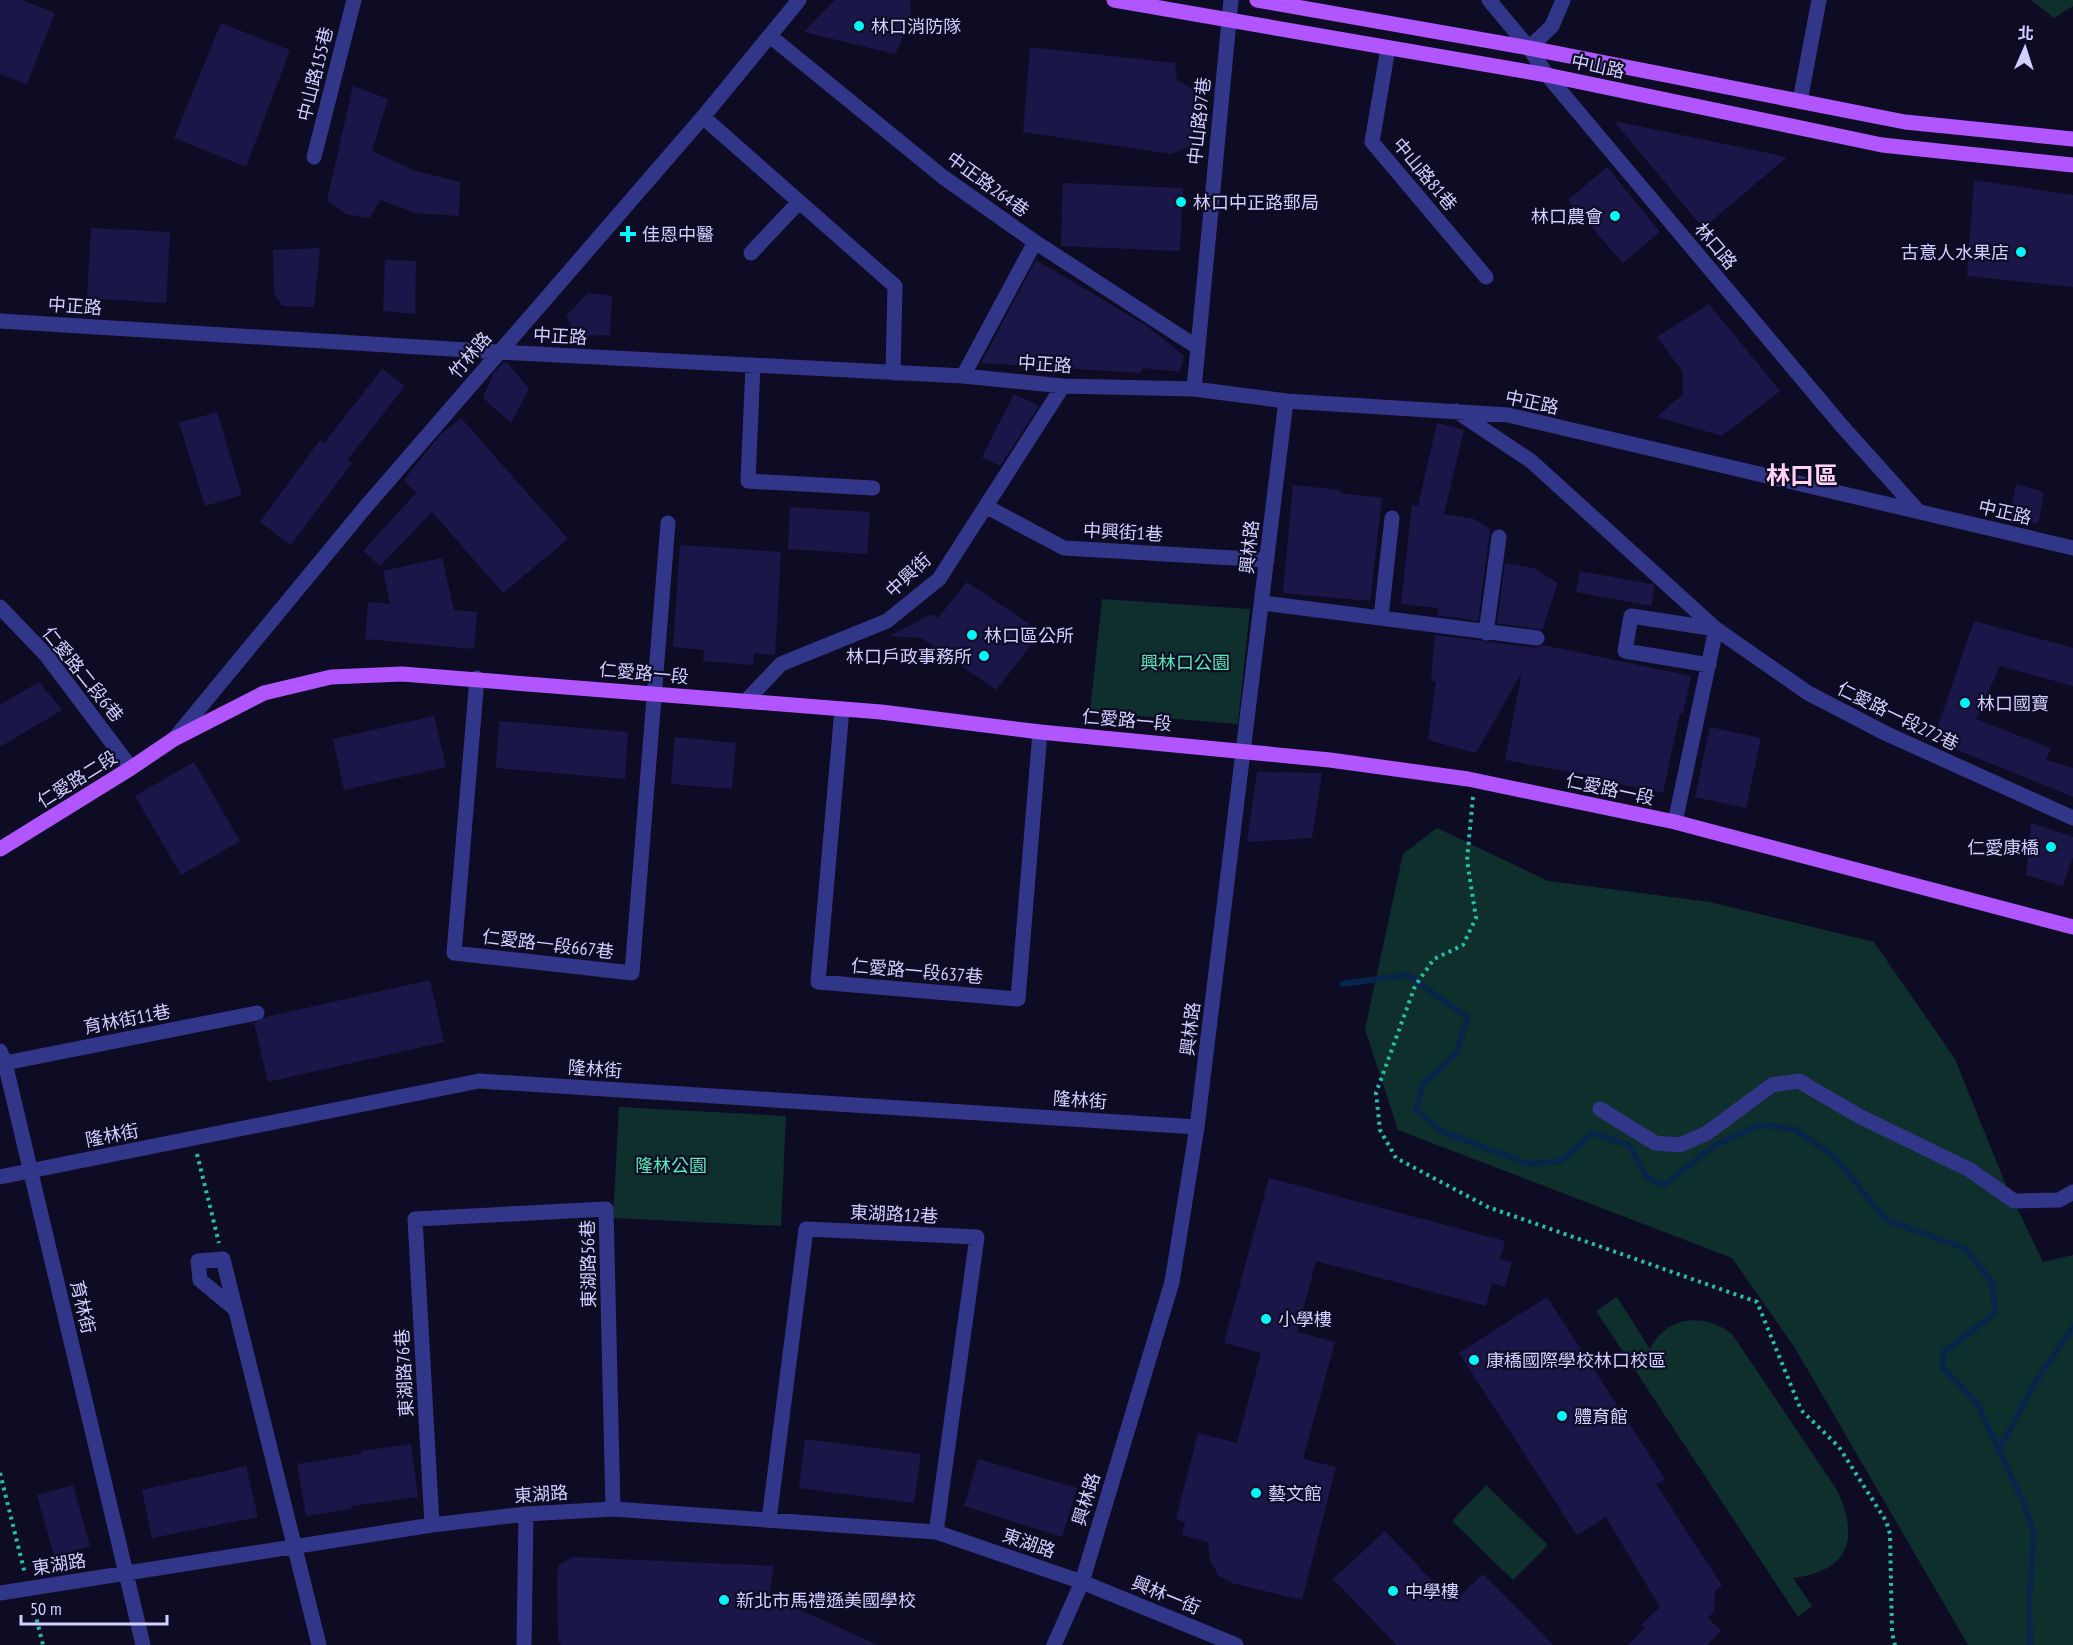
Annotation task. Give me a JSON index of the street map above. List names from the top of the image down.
{
  "streets": {
    "main road": ["中山路", "仁愛路一段", "仁愛路二段"],
    "street": [
      "中山路155巷",
      "中山路97巷",
      "中山路81巷",
      "中正路264巷",
      "林口路",
      "中正路",
      "竹林路",
      "中興街1巷",
      "興林路",
      "中興街",
      "仁愛路二段6巷",
      "仁愛路一段272巷",
      "仁愛路一段667巷",
      "仁愛路一段637巷",
      "育林街11巷",
      "隆林街",
      "東湖路12巷",
      "東湖路56巷",
      "育林街",
      "東湖路76巷",
      "東湖路",
      "興林一街"
    ]
  },
  "crossings": [
    ["中山路", "中山路97巷"],
    ["中山路", "中山路81巷"],
    ["中山路", "林口路"],
    ["中山路97巷", "中正路264巷"],
    ["中山路97巷", "中正路"],
    ["中正路264巷", "竹林路"],
    ["林口路", "中正路"],
    ["中正路", "竹林路"],
    ["中正路", "興林路"],
    ["中正路", "中興街"],
    ["中正路", "仁愛路一段272巷"],
    ["竹林路", "仁愛路一段"],
    ["竹林路", "仁愛路二段"],
    ["中興街1巷", "興林路"],
    ["中興街1巷", "中興街"],
    ["興林路", "仁愛路一段"],
    ["興林路", "隆林街"],
    ["興林路", "東湖路"],
    ["興林路", "興林一街"],
    ["中興街", "仁愛路一段"],
    ["仁愛路一段", "仁愛路二段"],
    ["仁愛路一段", "仁愛路一段667巷"],
    ["仁愛路一段", "仁愛路一段637巷"],
    ["仁愛路二段6巷", "仁愛路二段"],
    ["育林街11巷", "育林街"],
    ["隆林街", "育林街"],
    ["東湖路12巷", "東湖路"],
    ["東湖路56巷", "東湖路76巷"],
    ["東湖路56巷", "東湖路"],
    ["育林街", "東湖路"],
    ["東湖路76巷", "東湖路"],
    ["東湖路", "興林一街"]
  ],
  "districts": ["林口區"],
  "parks": ["興林口公園", "隆林公園"],
  "places": {
    "other": [
      "林口消防隊",
      "林口中正路郵局",
      "林口農會",
      "古意人水果店",
      "林口區公所",
      "林口戶政事務所",
      "林口國寶",
      "仁愛康橋",
      "小學樓",
      "康橋國際學校林口校區",
      "體育館",
      "藝文館",
      "中學樓",
      "新北市馬禮遜美國學校"
    ],
    "health": ["佳恩中醫"]
  },
  "scale_bar": "50 m",
  "north": "top"
}
